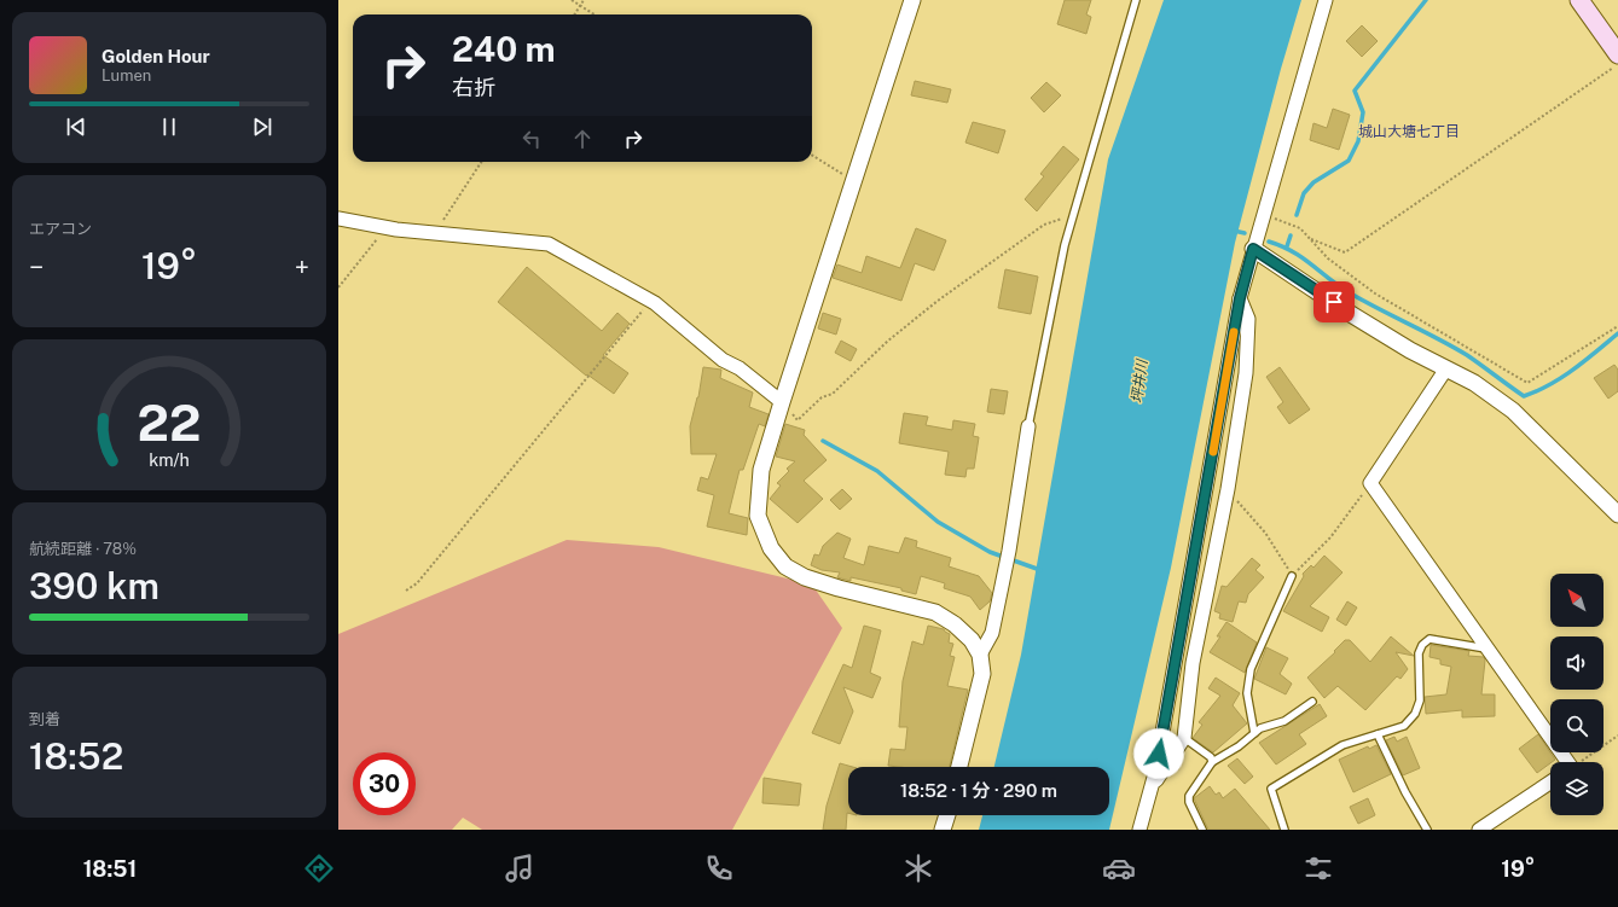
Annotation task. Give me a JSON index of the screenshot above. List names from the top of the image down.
{
  "districts": ["城山大塘七丁目"],
  "water": ["坪井川"],
  "north": "top left",
  "page": {
    "turn": ["240 m", "右折"],
    "song": ["Golden Hour", "Lumen"],
    "tile": [
      "エアコン",
      ["航続距離 · 78%", "390 km"],
      ["到着", "18:52"]
    ],
    "heat": ["−", "19°", "+"],
    "limit": "30",
    "trip": "18:52 · 1 分 · 290 m",
    "tabs": ["18:51", "19°"],
    "gauge": ["22", "km/h"]
  }
}
